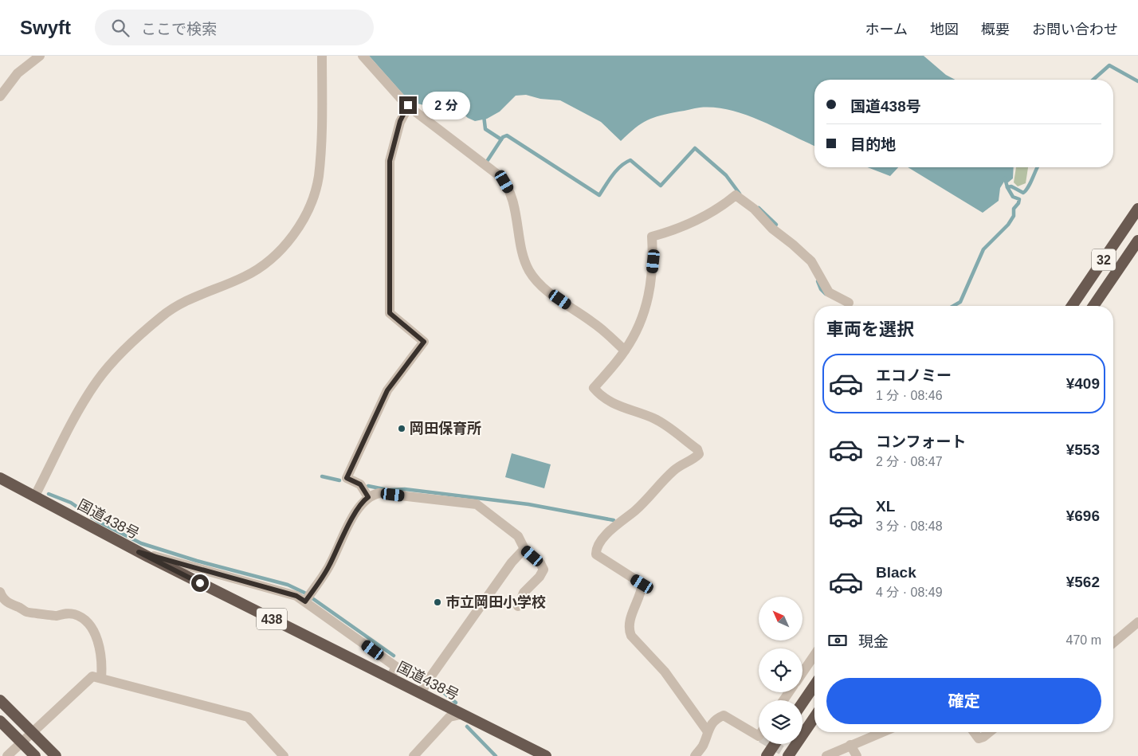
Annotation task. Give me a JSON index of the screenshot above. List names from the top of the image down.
{
  "streets": {
    "highway": ["32", "国道438号", "438"]
  },
  "places": ["岡田保育所", "市立岡田小学校"],
  "north": "top left",
  "page": {
    "header": "Swyft",
    "search": "ここで検索",
    "nav": [
      "ホーム",
      "地図",
      "概要",
      "お問い合わせ"
    ],
    "banner": ["国道438号", "目的地"],
    "bubble": "2 分",
    "heading": "車両を選択",
    "list": [
      {
        "name": "エコノミー",
        "note": "1 分 · 08:46",
        "value": "¥409"
      },
      {
        "name": "コンフォート",
        "note": "2 分 · 08:47",
        "value": "¥553"
      },
      {
        "name": "XL",
        "note": "3 分 · 08:48",
        "value": "¥696"
      },
      {
        "name": "Black",
        "note": "4 分 · 08:49",
        "value": "¥562"
      }
    ],
    "pay": ["現金", "470 m"],
    "buttons": "確定"
  }
}
